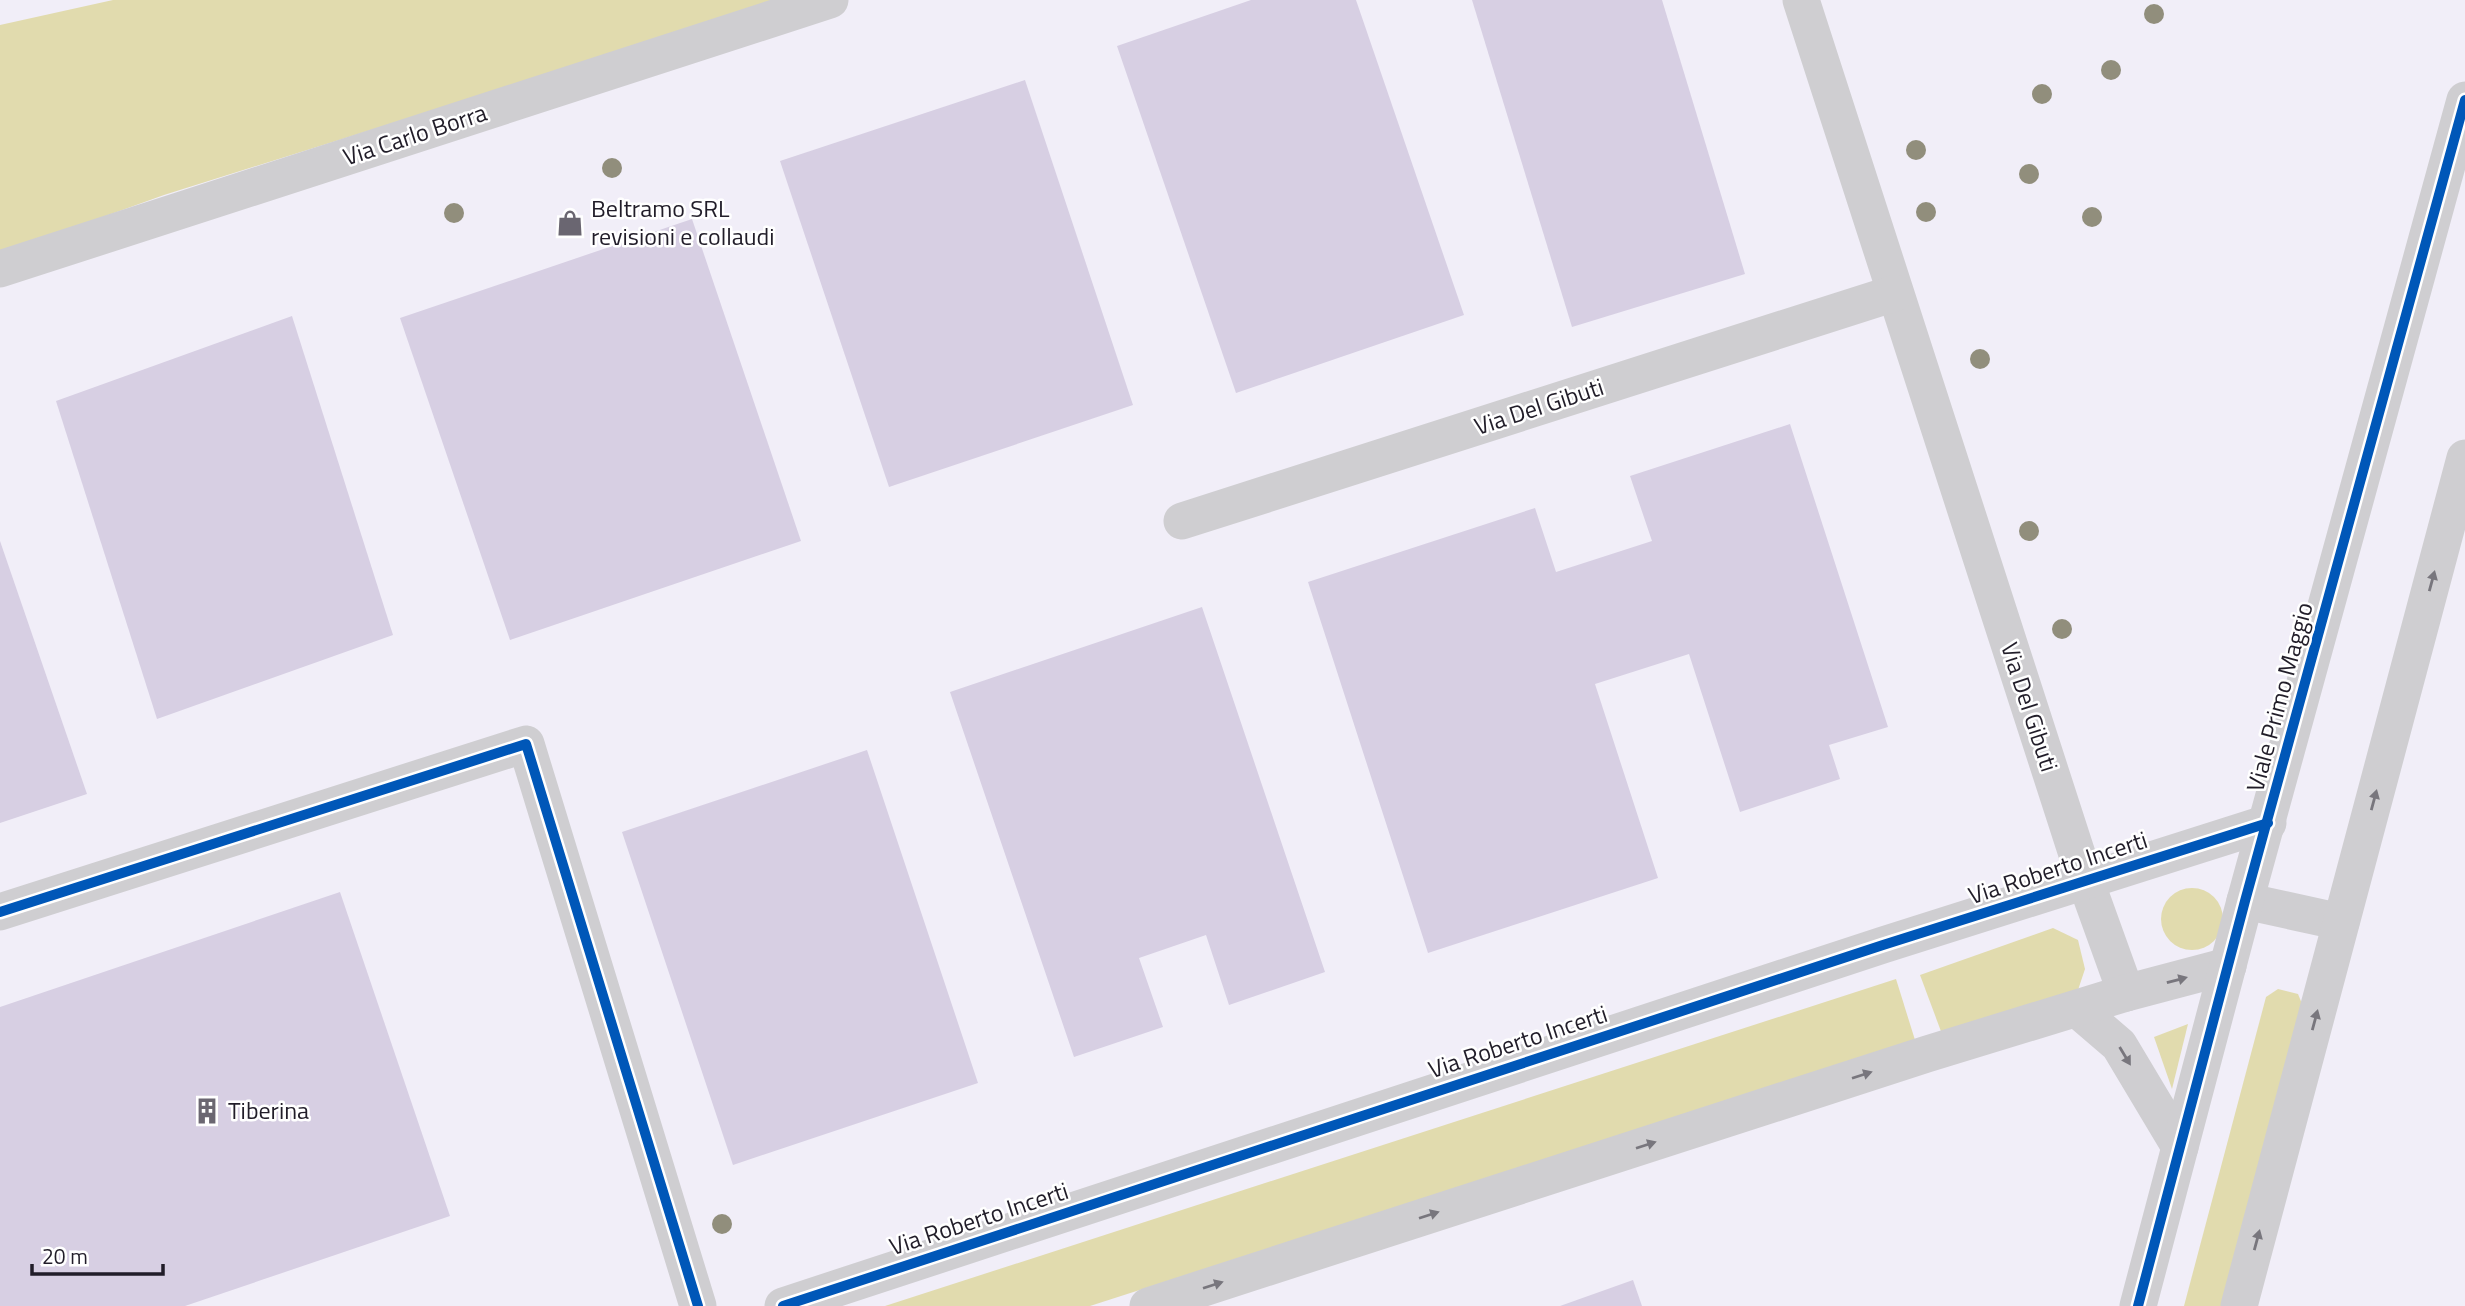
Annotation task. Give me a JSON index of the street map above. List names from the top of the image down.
{
  "streets": {
    "street": [
      "Via Carlo Borra",
      "Via Del Gibuti",
      "Viale Primo Maggio",
      "Via Roberto Incerti"
    ]
  },
  "crossings": [
    ["Via Del Gibuti", "Via Roberto Incerti"],
    ["Viale Primo Maggio", "Via Roberto Incerti"]
  ],
  "places": {
    "shop": ["Beltramo SRL revisioni e collaudi"],
    "building": ["Tiberina"]
  },
  "scale_bar": "20 m"
}
